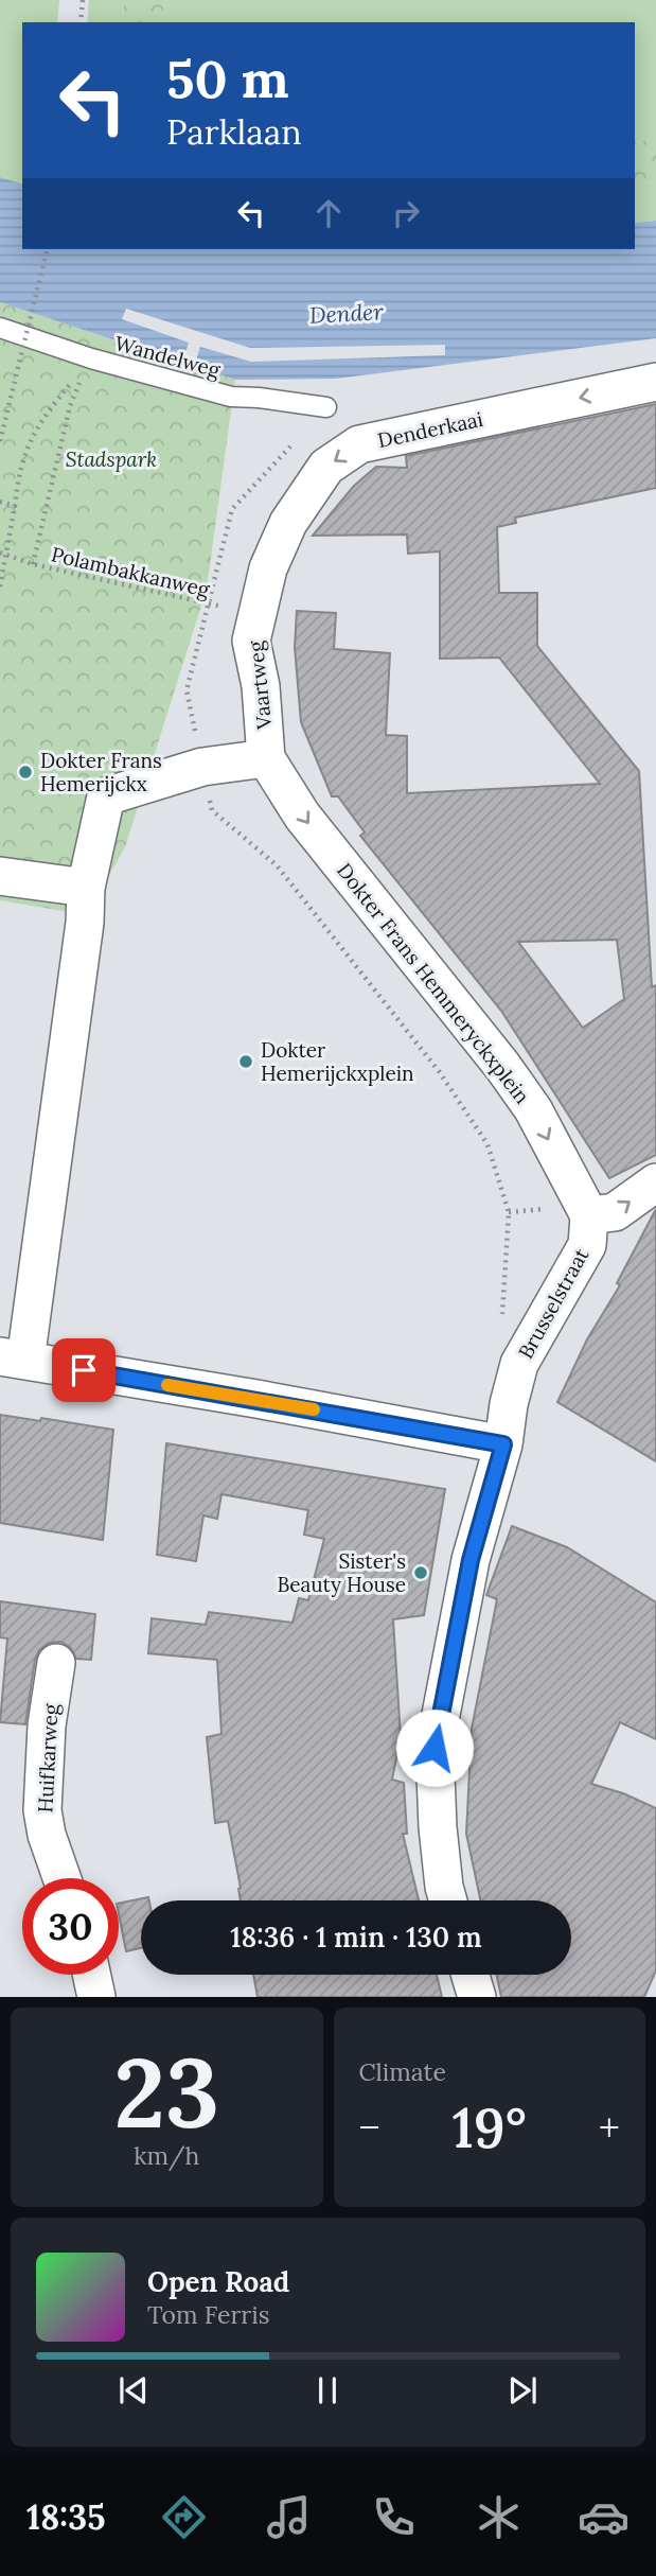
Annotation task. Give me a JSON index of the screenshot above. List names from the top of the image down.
{
  "streets": {
    "street": [
      "Denderkaai",
      "Vaartweg",
      "Dokter Frans Hemmeryckxplein",
      "Brusselstraat",
      "Huifkarweg"
    ],
    "lane": ["Wandelweg"],
    "path": ["Polambakkanweg"]
  },
  "crossings": [
    ["Denderkaai", "Polambakkanweg"],
    ["Denderkaai", "Vaartweg"],
    ["Polambakkanweg", "Vaartweg"],
    ["Vaartweg", "Dokter Frans Hemmeryckxplein"],
    ["Dokter Frans Hemmeryckxplein", "Brusselstraat"]
  ],
  "one_way": ["Denderkaai", "Dokter Frans Hemmeryckxplein"],
  "water": ["Dender"],
  "parks": ["Stadspark"],
  "places": ["Dokter Frans Hemerijckx", "Dokter Hemerijckxplein", "Sister's Beauty House"],
  "page": {
    "turn": ["50 m", "Parklaan"],
    "limit": "30",
    "trip": "18:36 · 1 min · 130 m",
    "tile": [
      ["23", "km/h"],
      "Climate"
    ],
    "heat": ["−", "19°", "+"],
    "song": ["Open Road", "Tom Ferris"],
    "tabs": "18:35"
  }
}
